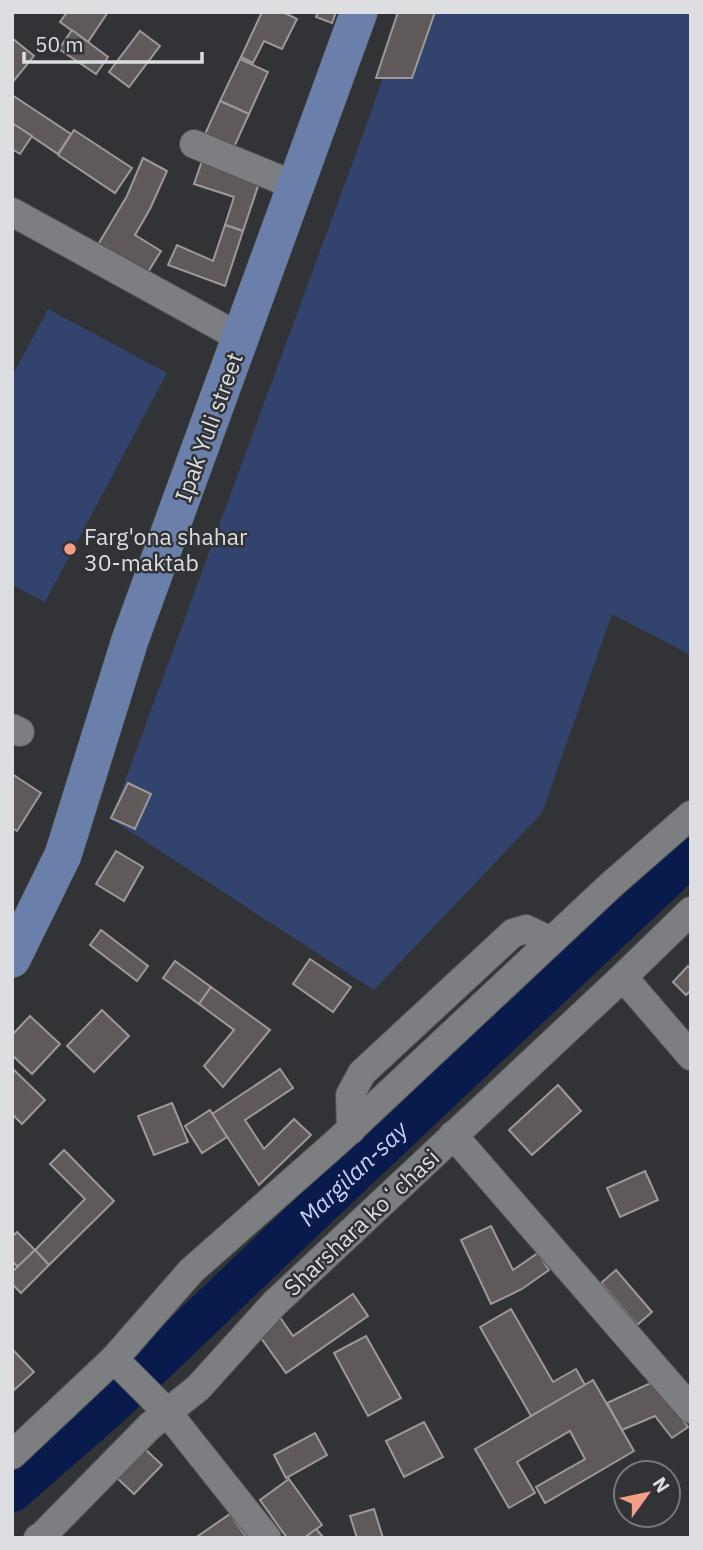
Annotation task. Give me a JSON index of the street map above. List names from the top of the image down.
{
  "streets": {
    "main road": ["Ipak Yuli street"],
    "street": ["Sharshara koʻchasi"]
  },
  "water": ["Margilan-say"],
  "places": ["Farg'ona shahar 30-maktab"],
  "scale_bar": "50 m",
  "north": "top right"
}
